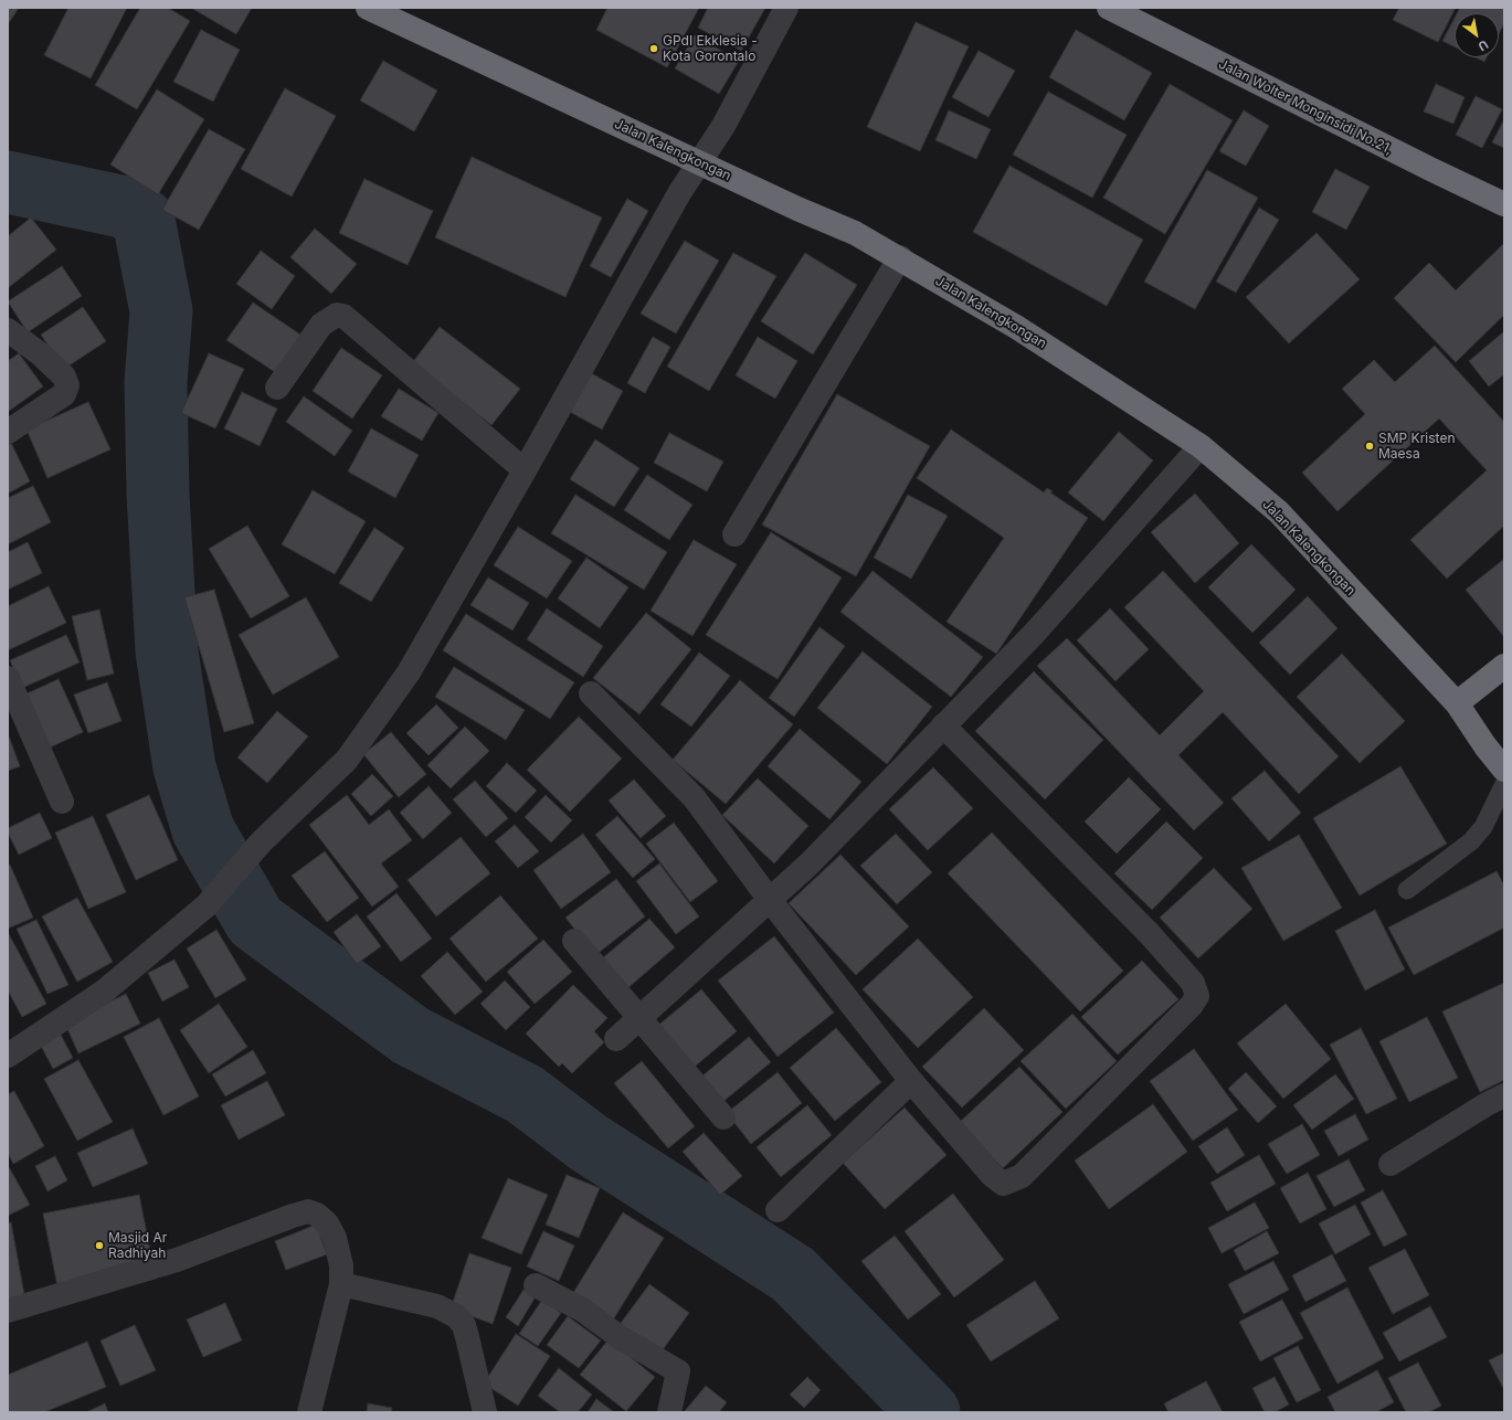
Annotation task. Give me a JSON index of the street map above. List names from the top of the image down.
{
  "streets": {
    "highway": ["Jalan Wolter Monginsidi No.21,", "Jalan Kalengkongan"]
  },
  "places": ["GPdI Ekklesia - Kota Gorontalo", "SMP Kristen Maesa", "Masjid Ar Radhiyah"],
  "north": "bottom right"
}
